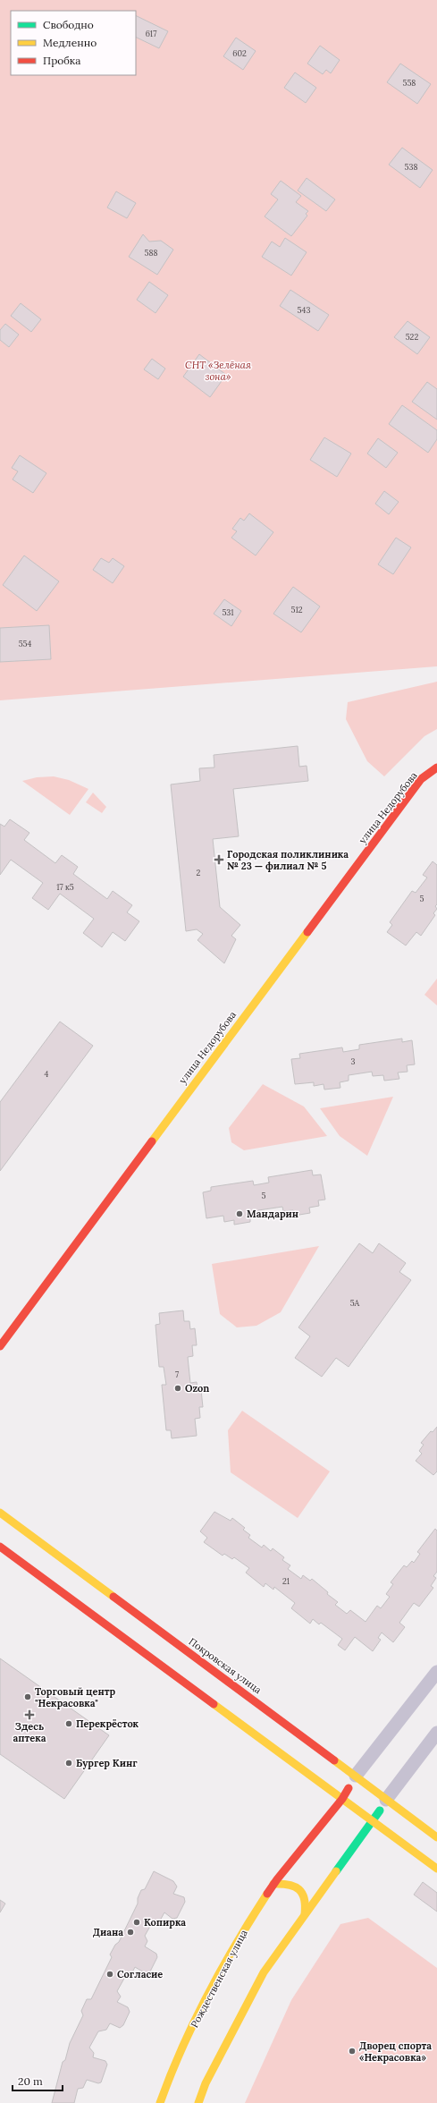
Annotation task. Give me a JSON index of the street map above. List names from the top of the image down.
{
  "streets": {
    "street": ["улица Недорубова", "Покровская улица", "Рождественская улица"]
  },
  "crossings": [
    ["Покровская улица", "Рождественская улица"]
  ],
  "parks": ["СНТ «Зелёная зона»"],
  "places": {
    "health": ["Городская поликлиника № 23 — филиал № 5", "Здесь аптека"],
    "other": [
      "Мандарин",
      "Ozon",
      "Торговый центр \"Некрасовка\"",
      "Перекрёсток",
      "Бургер Кинг",
      "Копирка",
      "Диана",
      "Согласие",
      "Дворец спорта «Некрасовка»"
    ]
  },
  "house_numbers": [
    "617",
    "602",
    "558",
    "538",
    "588",
    "543",
    "522",
    "512",
    "531",
    "554",
    "2",
    "17 к5",
    "5",
    "3",
    "4",
    "5",
    "5А",
    "7",
    "21"
  ],
  "legend": ["Свободно", "Медленно", "Пробка"],
  "scale_bar": "20 m"
}
